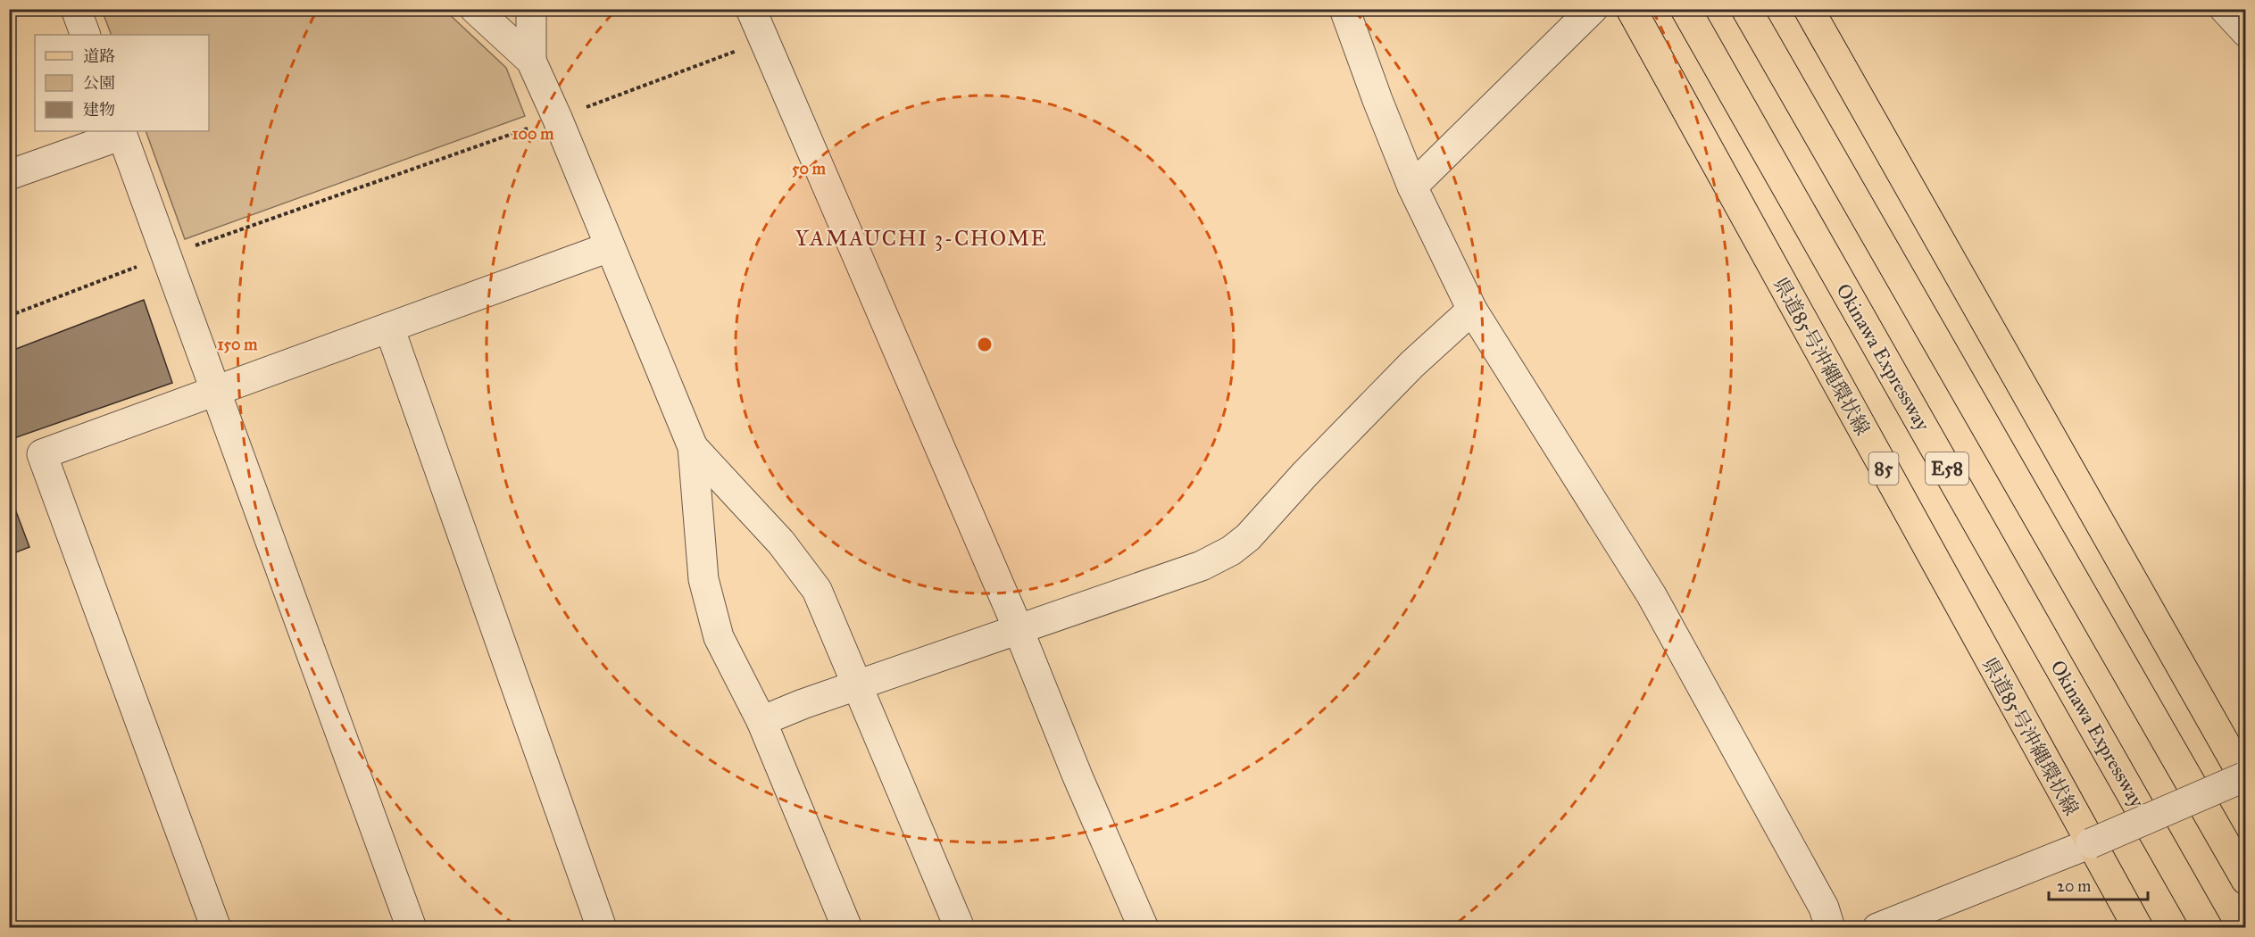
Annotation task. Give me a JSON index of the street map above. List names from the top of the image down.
{
  "streets": {
    "main road": [
      "県道85号沖縄環状線",
      "Okinawa Expressway",
      "85",
      "E58"
    ]
  },
  "districts": ["YAMAUCHI 3-CHOME"],
  "legend": ["道路", "公園", "建物"],
  "scale_bar": "20 m",
  "rings": ["100 m", "50 m", "150 m"]
}
